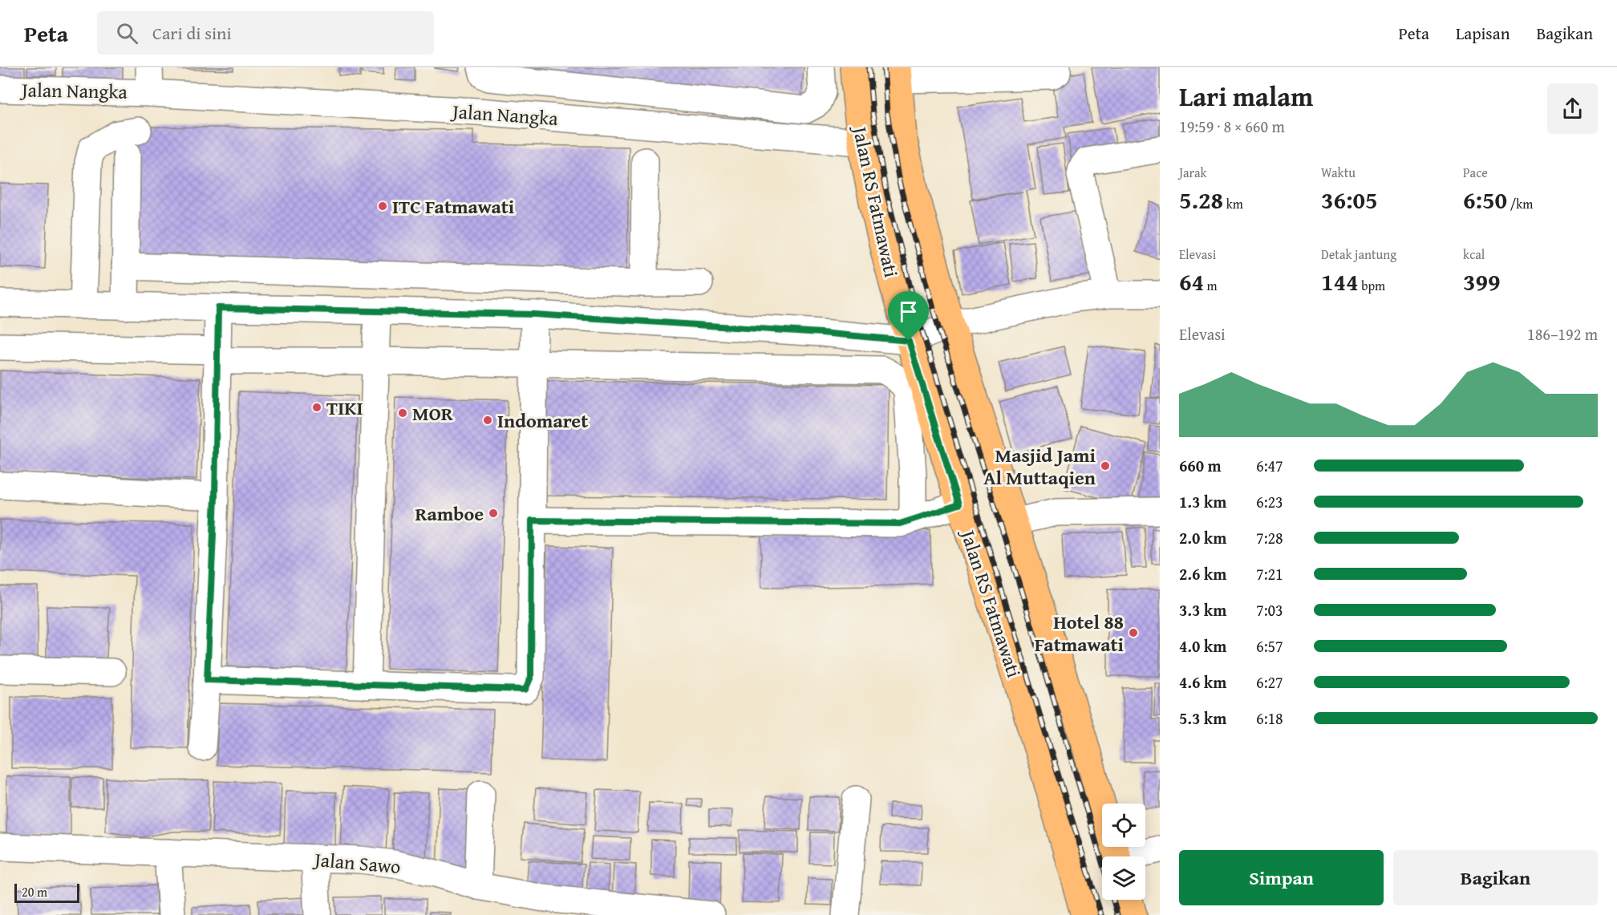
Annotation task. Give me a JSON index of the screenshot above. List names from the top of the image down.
{
  "streets": {
    "main road": ["Jalan RS Fatmawati"],
    "street": ["Jalan Nangka", "Jalan Sawo"]
  },
  "crossings": [
    ["Jalan Nangka", "Jalan RS Fatmawati"]
  ],
  "places": [
    "ITC Fatmawati",
    "TIKI",
    "MOR",
    "Indomaret",
    "Masjid Jami Al Muttaqien",
    "Ramboe",
    "Hotel 88 Fatmawati"
  ],
  "scale_bar": "20 m",
  "page": {
    "header": "Peta",
    "search": "Cari di sini",
    "nav": ["Peta", "Lapisan", "Bagikan"],
    "heading": ["Lari malam", "19:59 · 8 × 660 m"],
    "stats": [
      ["Jarak", "5.28 km"],
      ["Waktu", "36:05"],
      ["Pace", "6:50 /km"],
      ["Elevasi", "64 m"],
      ["Detak jantung", "144 bpm"],
      ["kcal", "399"]
    ],
    "chart": ["Elevasi", "186–192 m"],
    "list": [
      {
        "name": "660 m",
        "note": "6:47"
      },
      {
        "name": "1.3 km",
        "note": "6:23"
      },
      {
        "name": "2.0 km",
        "note": "7:28"
      },
      {
        "name": "2.6 km",
        "note": "7:21"
      },
      {
        "name": "3.3 km",
        "note": "7:03"
      },
      {
        "name": "4.0 km",
        "note": "6:57"
      },
      {
        "name": "4.6 km",
        "note": "6:27"
      },
      {
        "name": "5.3 km",
        "note": "6:18"
      }
    ],
    "buttons": ["Simpan", "Bagikan"],
    "scale": "20 m"
  }
}
